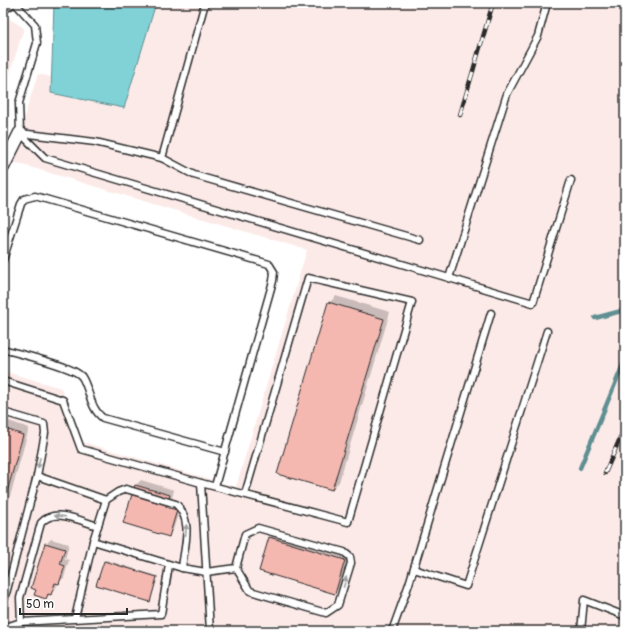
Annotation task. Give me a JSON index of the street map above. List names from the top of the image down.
{
  "scale_bar": "50 m"
}
